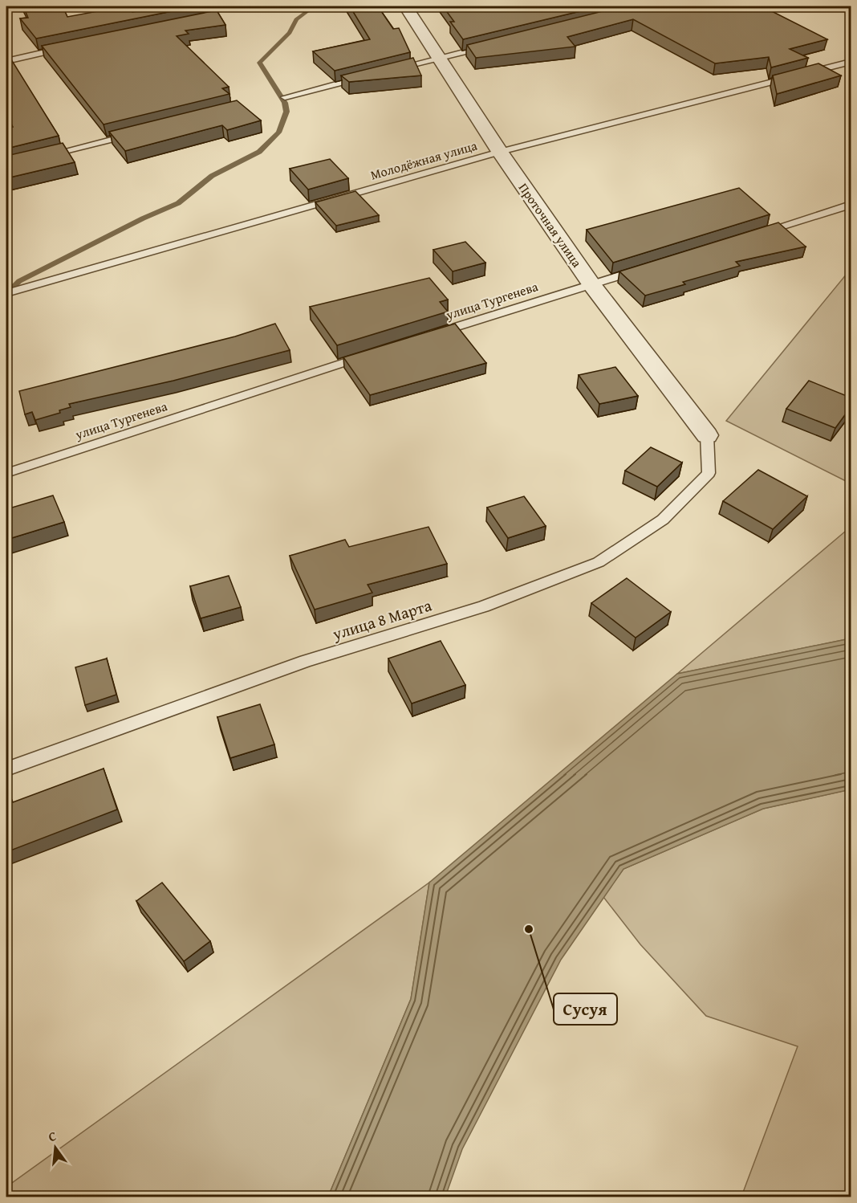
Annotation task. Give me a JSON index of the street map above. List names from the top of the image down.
{
  "streets": {
    "street": ["Проточная улица"],
    "lane": ["Молодёжная улица", "улица Тургенева", "улица 8 Марта"]
  },
  "crossings": [
    ["Молодёжная улица", "Проточная улица"],
    ["Проточная улица", "улица Тургенева"],
    ["Проточная улица", "улица 8 Марта"]
  ],
  "places": ["Сусуя"],
  "north": "top"
}
